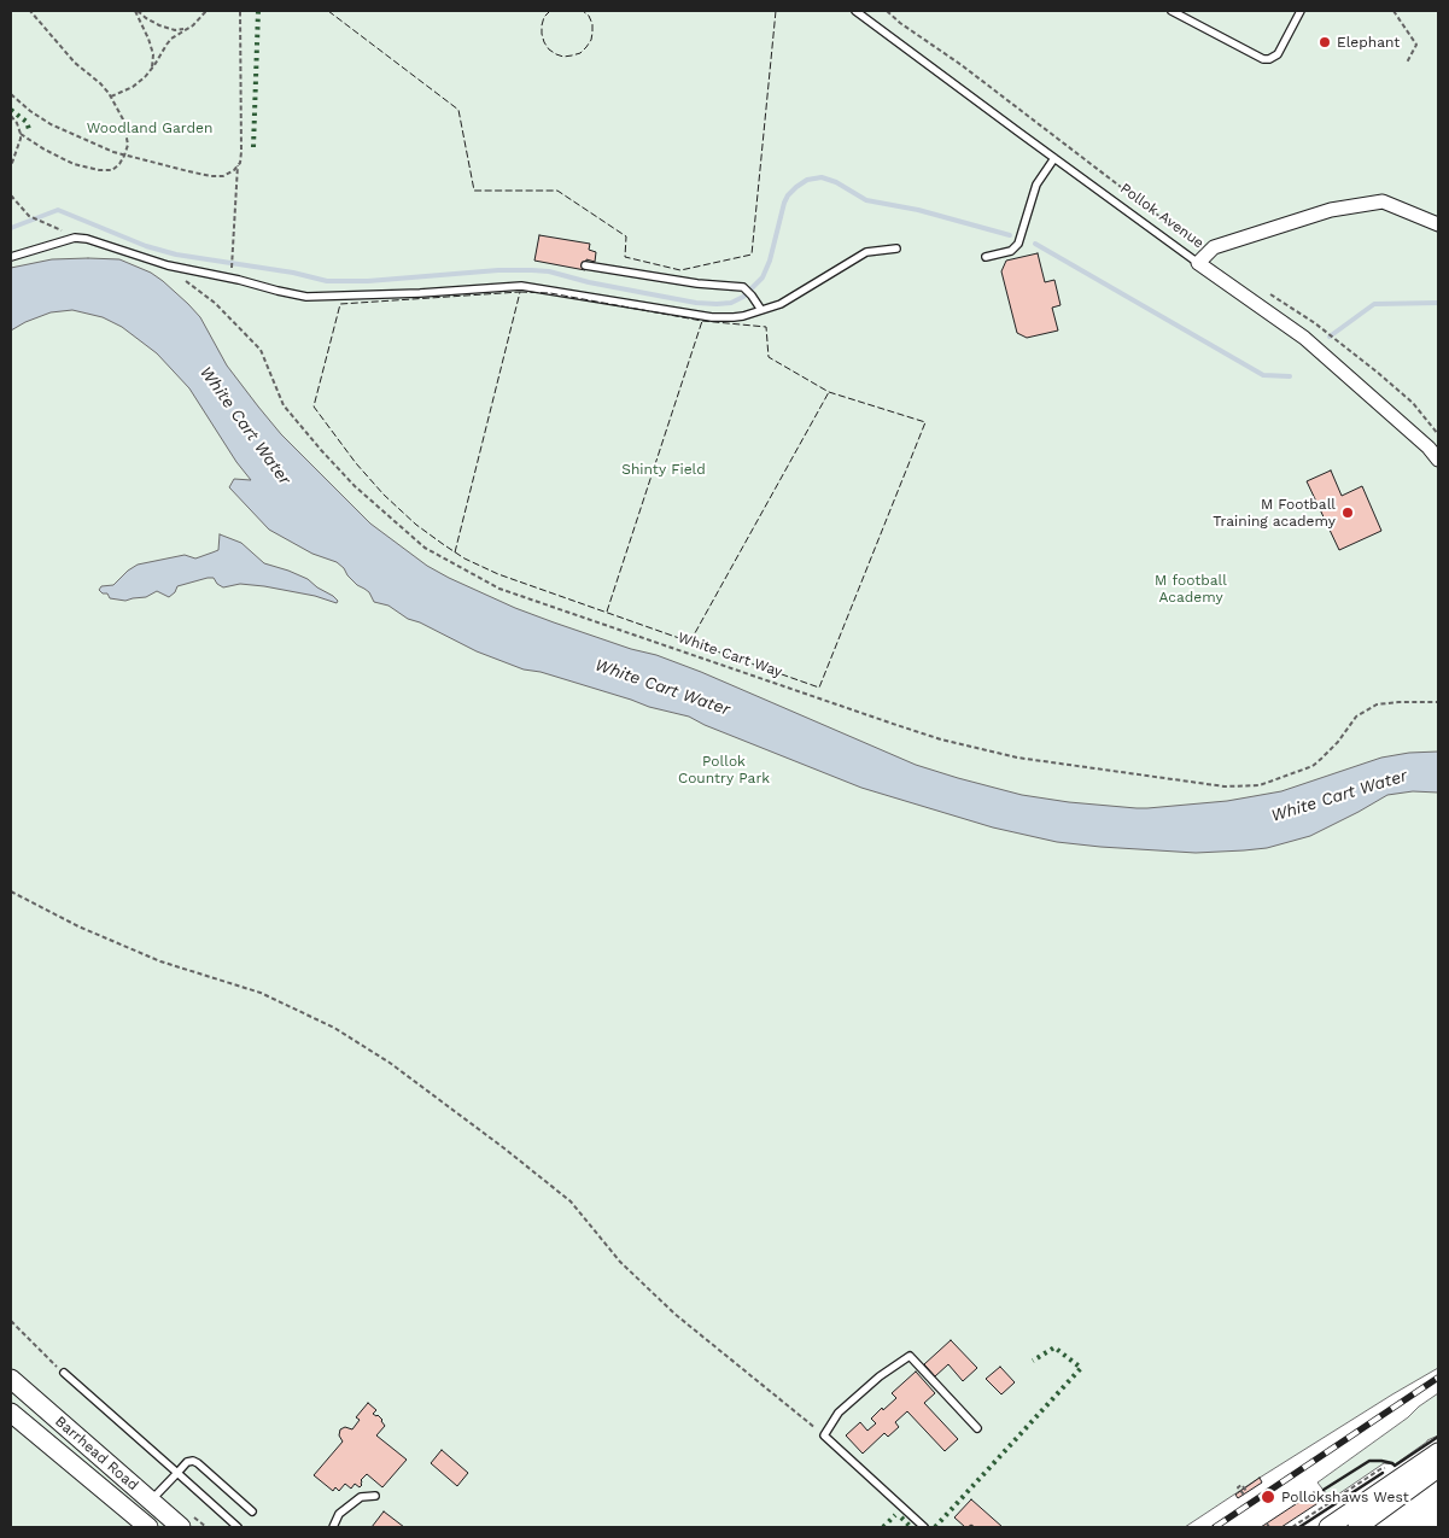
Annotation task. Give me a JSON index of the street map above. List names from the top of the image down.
{
  "streets": {
    "main road": ["Barrhead Road"],
    "street": ["Pollok Avenue"],
    "path": ["White Cart Way"]
  },
  "water": ["White Cart Water"],
  "parks": [
    "Woodland Garden",
    "Shinty Field",
    "M football Academy",
    "Pollok Country Park"
  ],
  "places": ["Elephant", "M Football Training academy", "Pollokshaws West"]
}
